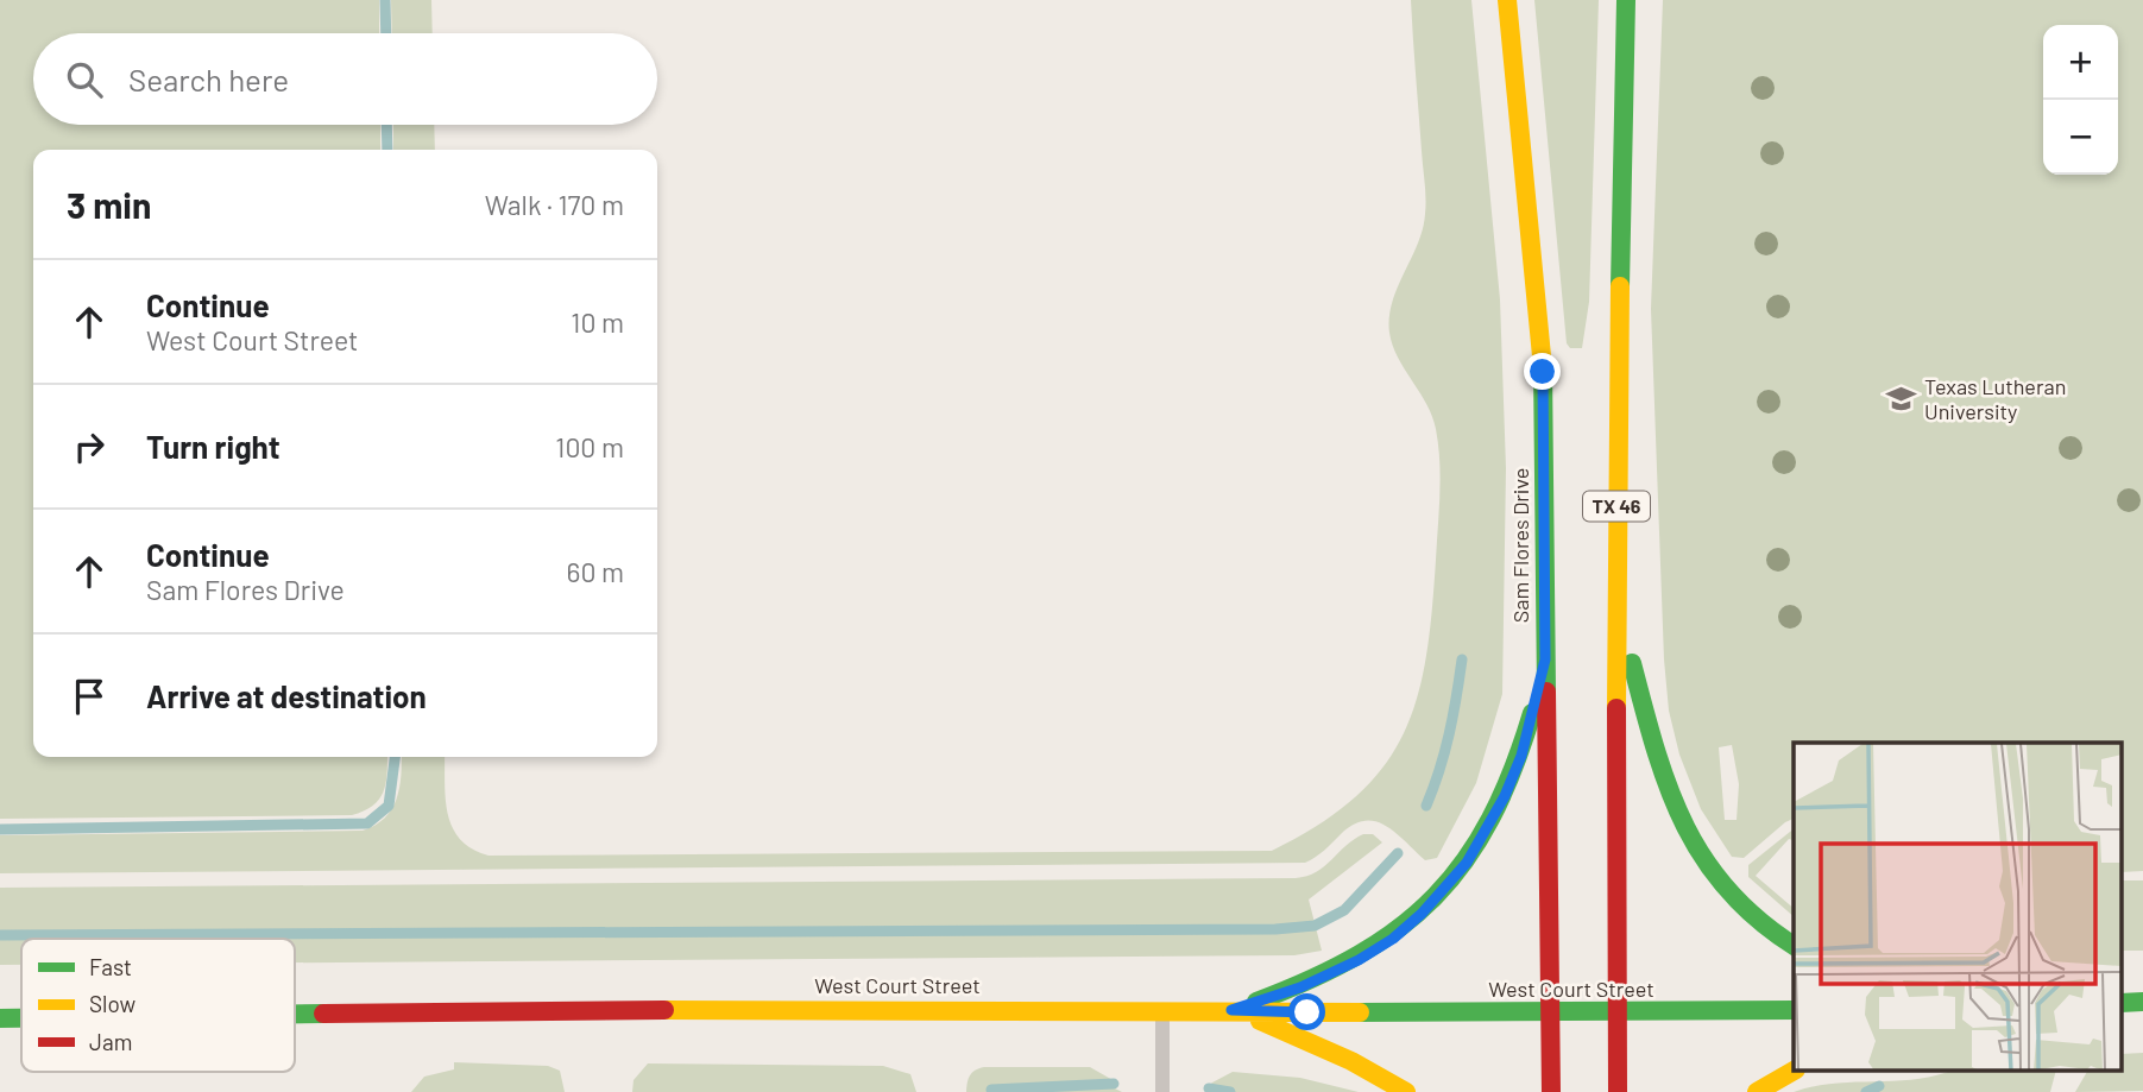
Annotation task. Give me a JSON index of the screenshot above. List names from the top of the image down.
{
  "streets": {
    "main road": ["TX 46", "Sam Flores Drive", "West Court Street"]
  },
  "crossings": [
    ["TX 46", "West Court Street"],
    ["Sam Flores Drive", "West Court Street"]
  ],
  "places": {
    "school or university": ["Texas Lutheran University"]
  },
  "legend": ["Fast", "Slow", "Jam"],
  "page": {
    "map_buttons": ["+", "−"],
    "search": "Search here",
    "heading": ["3 min", "Walk · 170 m"],
    "list": [
      ["Continue", "West Court Street", "10 m"],
      ["Turn right", "100 m"],
      ["Continue", "Sam Flores Drive", "60 m"],
      "Arrive at destination"
    ]
  }
}
